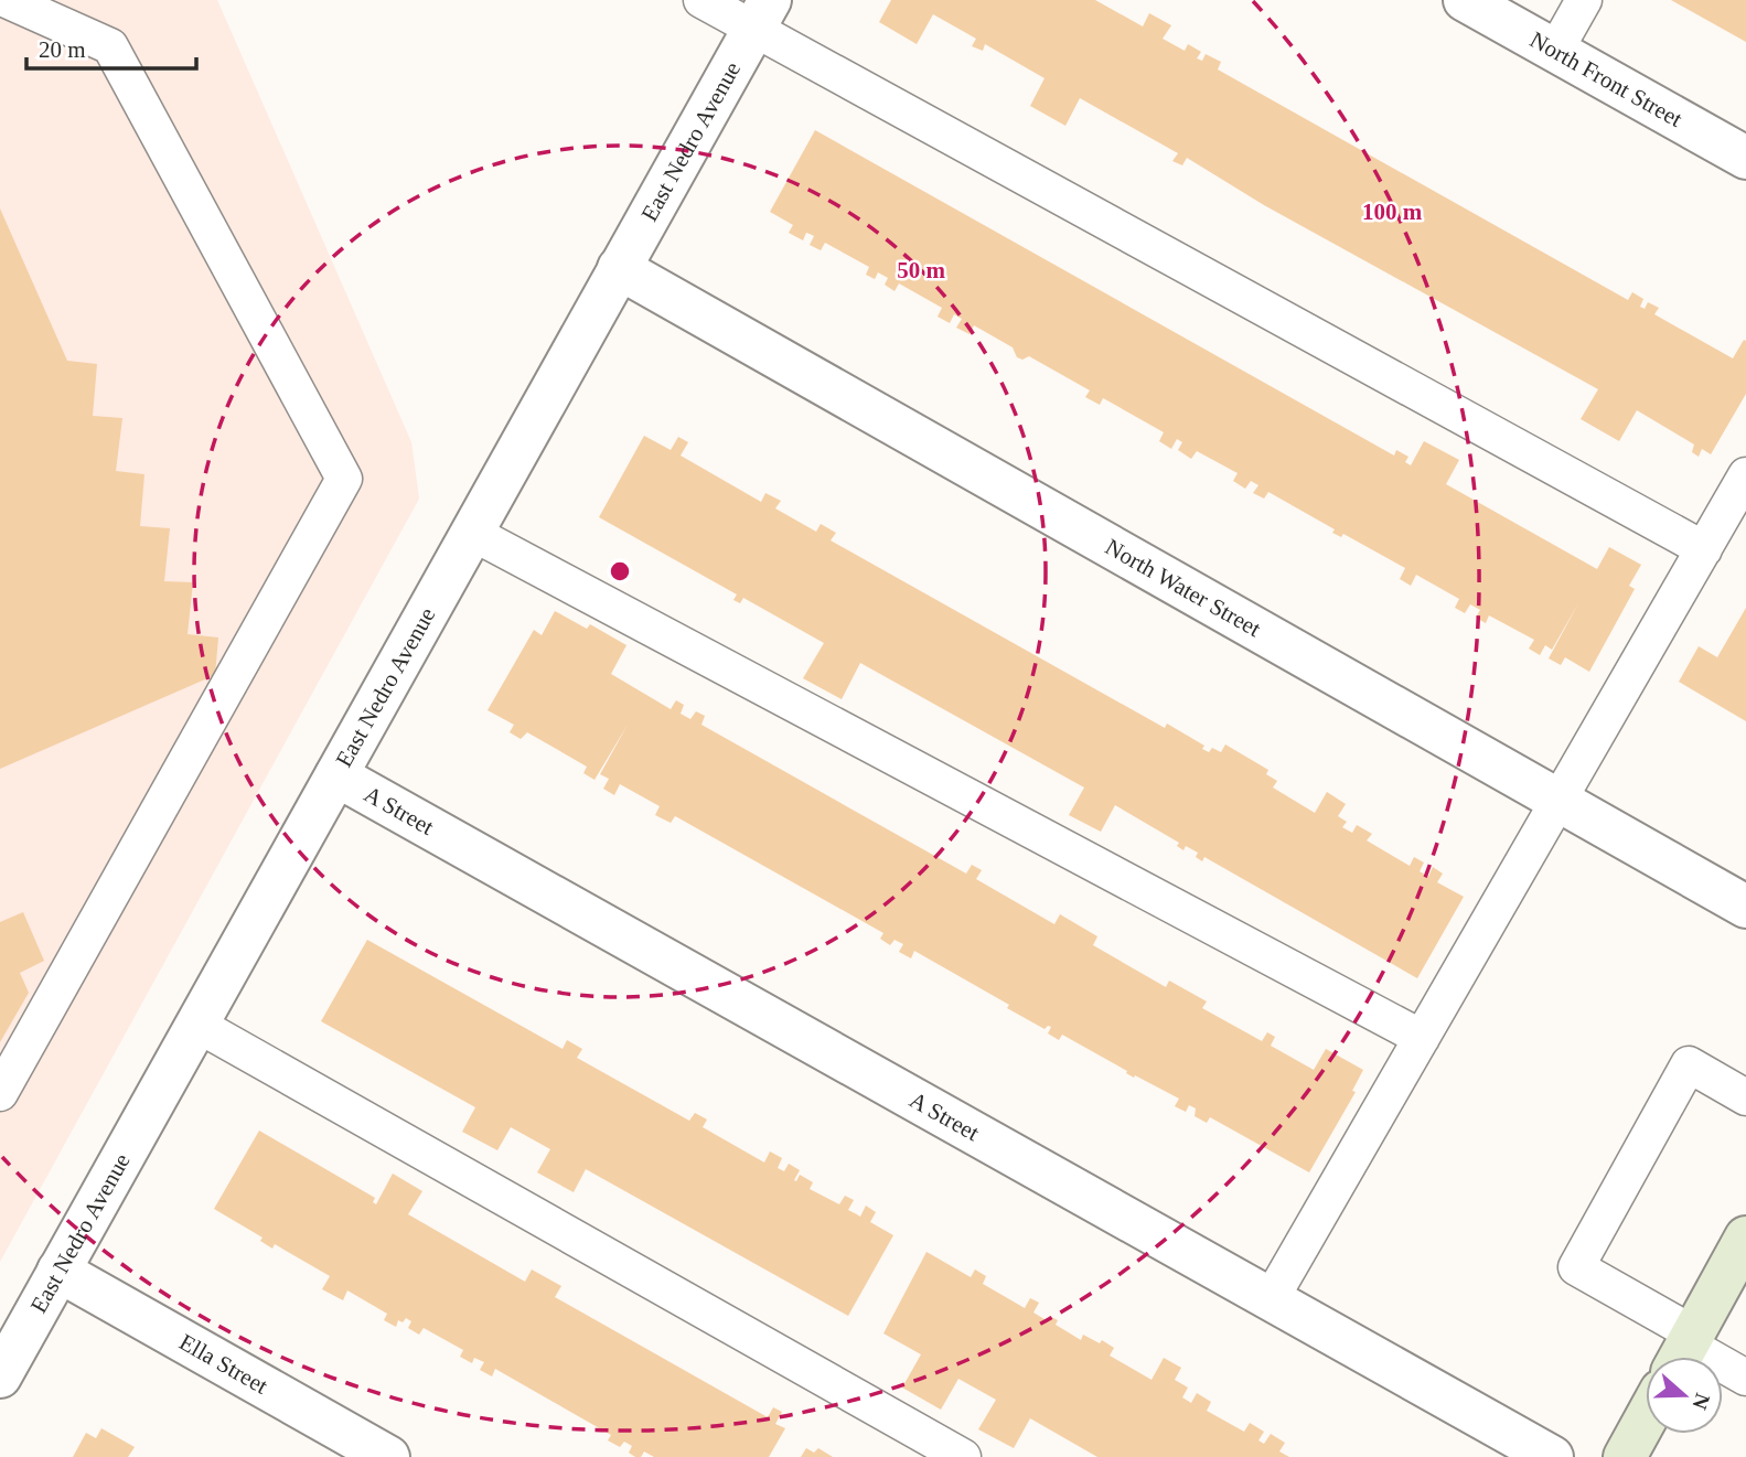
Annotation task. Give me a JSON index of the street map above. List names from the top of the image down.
{
  "streets": {
    "street": [
      "North Front Street",
      "East Nedro Avenue",
      "North Water Street",
      "A Street",
      "Ella Street"
    ]
  },
  "crossings": [
    ["East Nedro Avenue", "North Water Street"],
    ["East Nedro Avenue", "A Street"],
    ["East Nedro Avenue", "Ella Street"]
  ],
  "scale_bar": "20 m",
  "north": "right",
  "rings": ["100 m", "50 m"]
}
